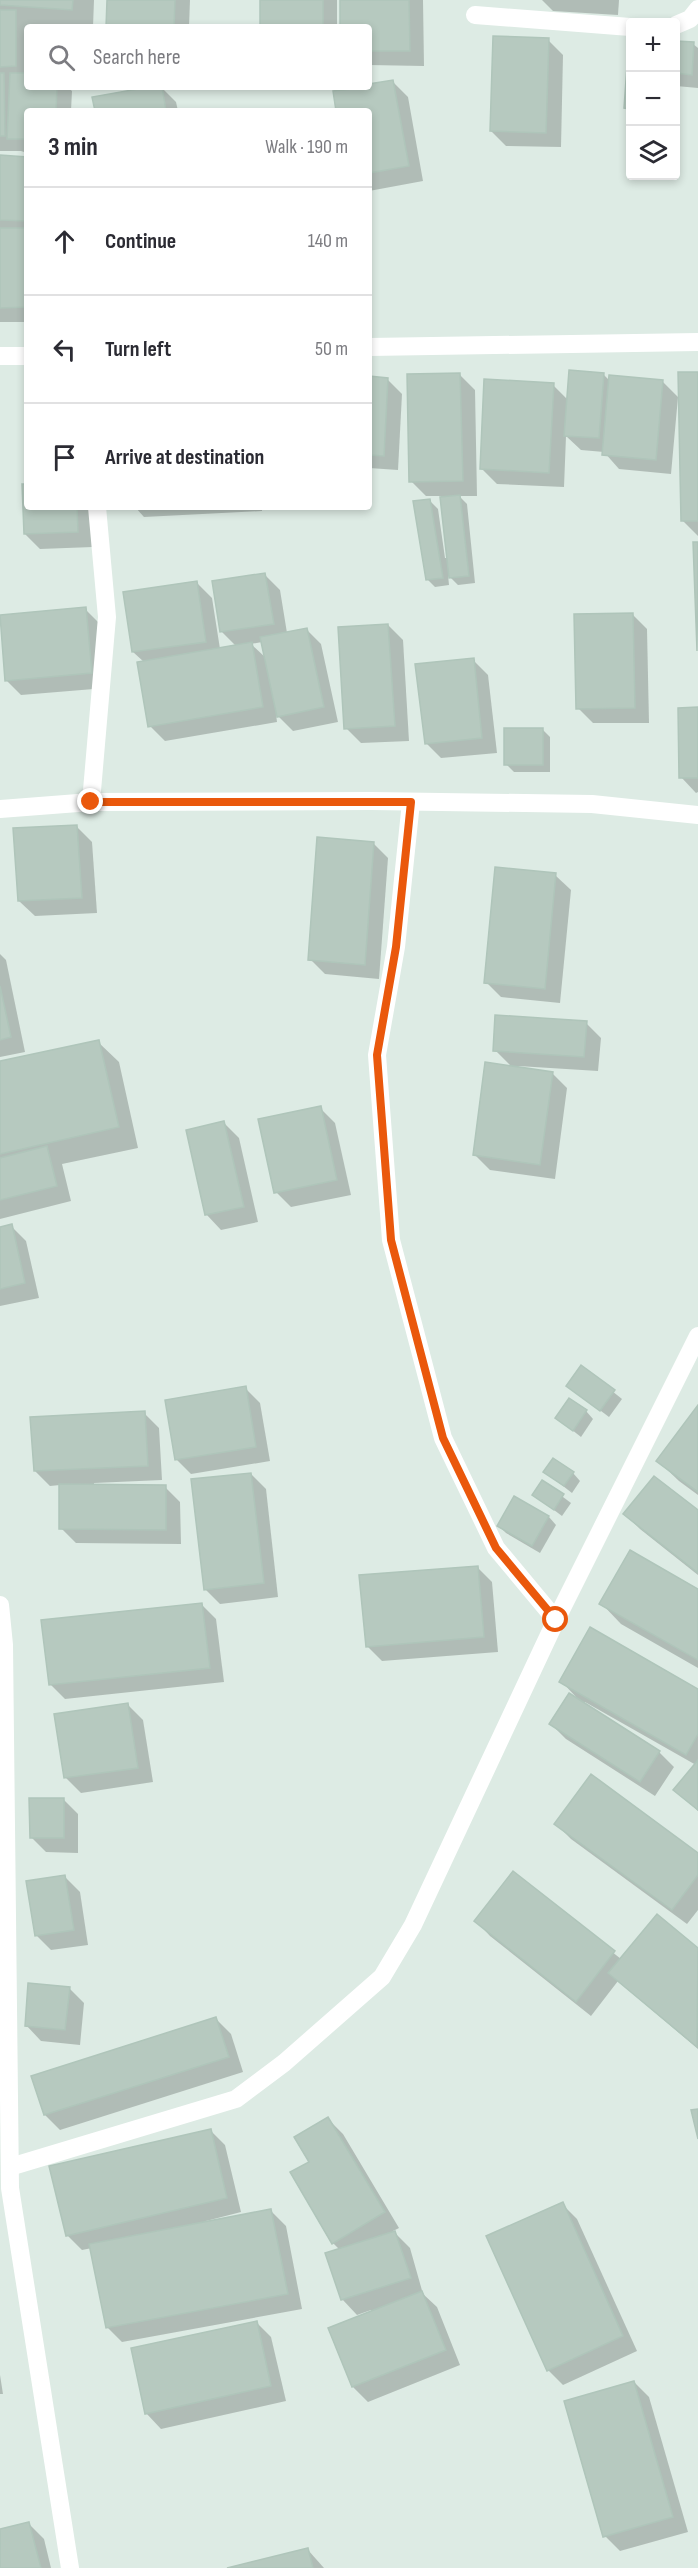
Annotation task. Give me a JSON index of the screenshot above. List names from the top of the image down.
{
  "page": {
    "map_buttons": ["+", "−"],
    "search": "Search here",
    "heading": ["3 min", "Walk · 190 m"],
    "list": [
      ["Continue", "140 m"],
      ["Turn left", "50 m"],
      "Arrive at destination"
    ]
  }
}
